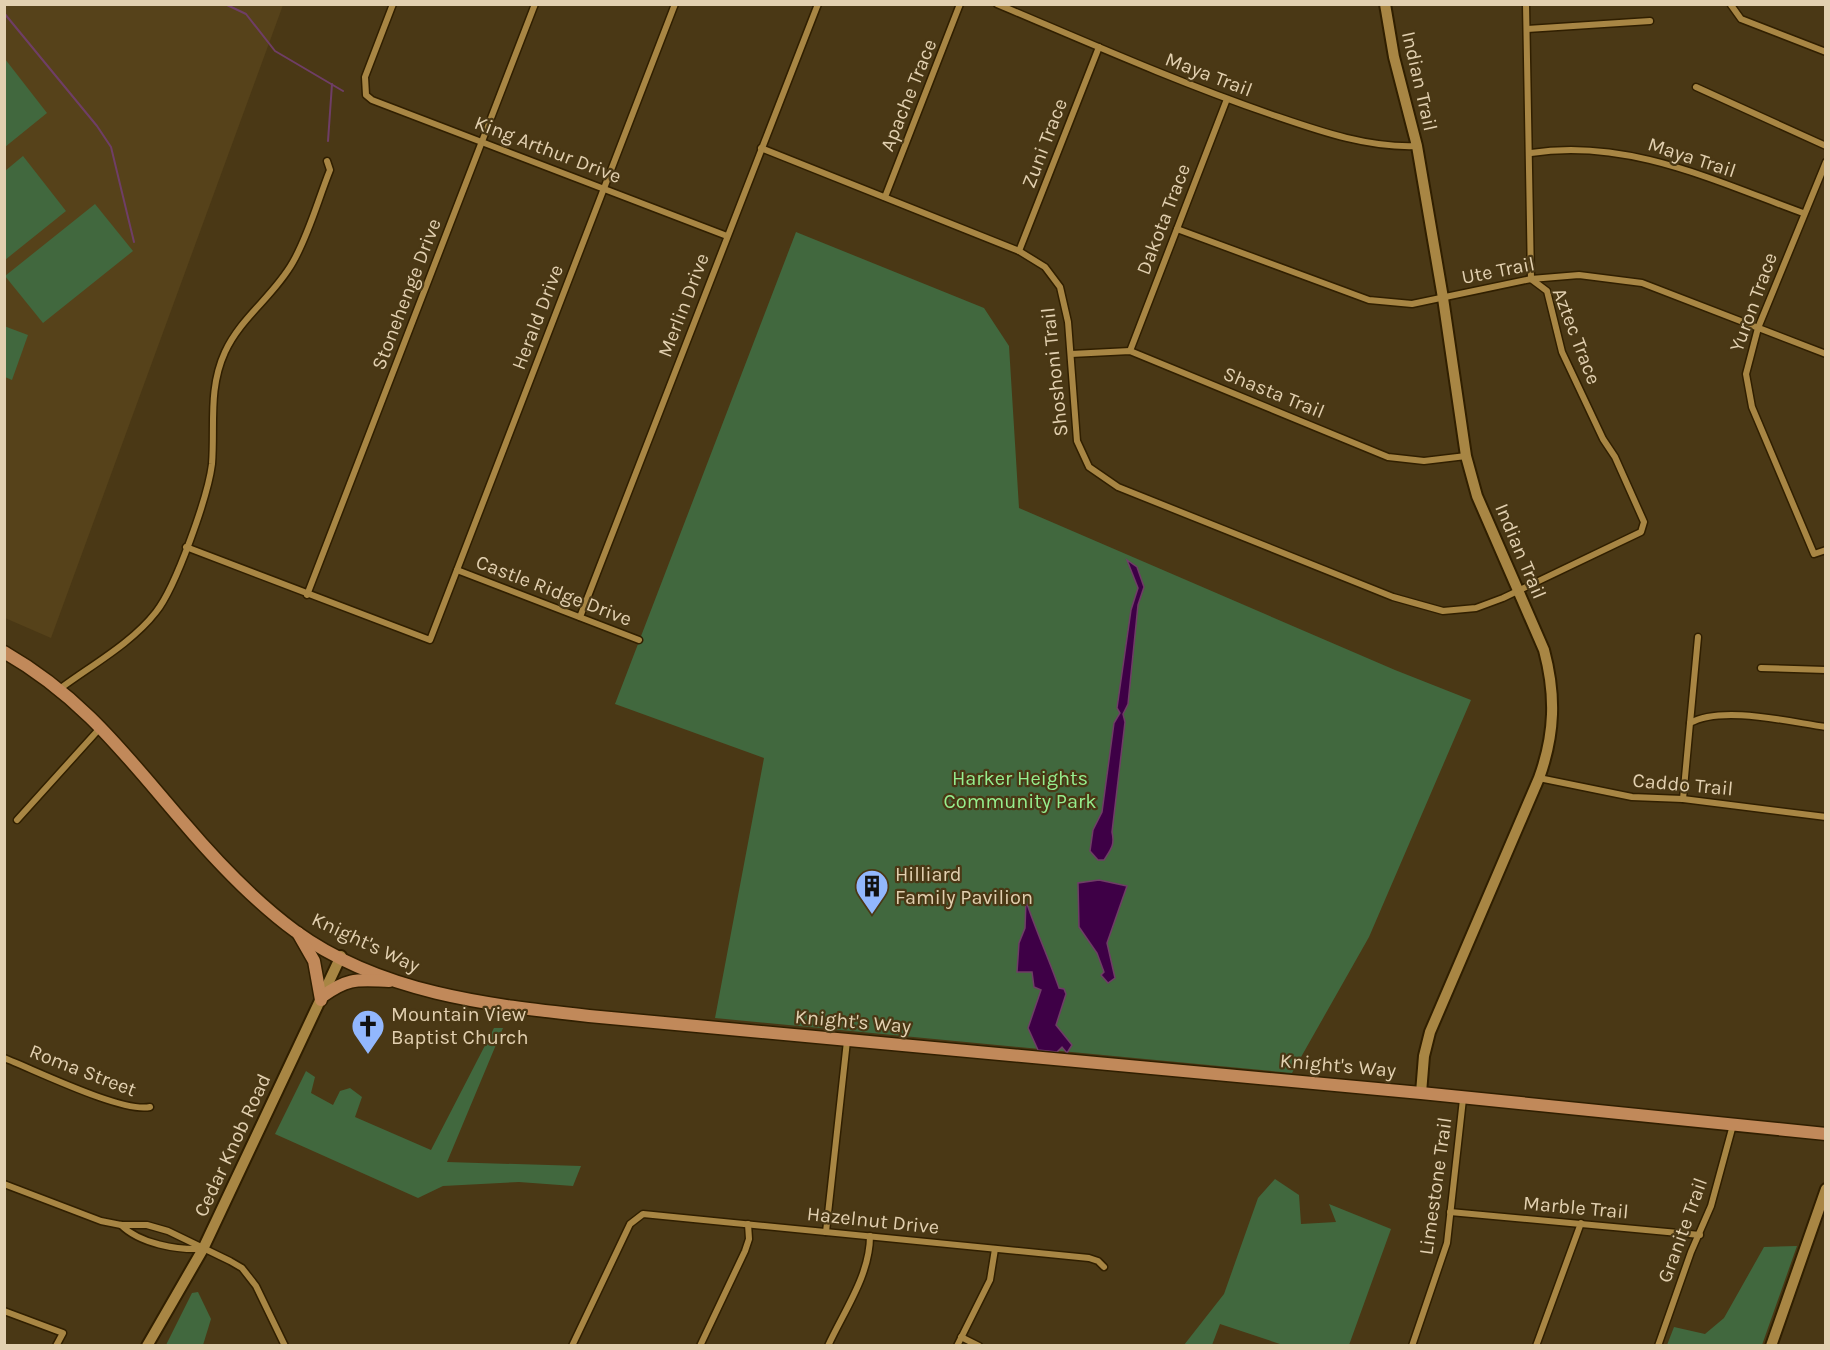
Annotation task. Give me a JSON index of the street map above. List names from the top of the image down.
{
  "streets": {
    "main road": ["Knight's Way"],
    "street": [
      "Maya Trail",
      "Indian Trail",
      "Apache Trace",
      "Zuni Trace",
      "King Arthur Drive",
      "Dakota Trace",
      "Ute Trail",
      "Stonehenge Drive",
      "Yuron Trace",
      "Merlin Drive",
      "Herald Drive",
      "Aztec Trace",
      "Shoshoni Trail",
      "Shasta Trail",
      "Castle Ridge Drive",
      "Caddo Trail",
      "Roma Street",
      "Cedar Knob Road",
      "Limestone Trail",
      "Marble Trail",
      "Hazelnut Drive",
      "Granite Trail"
    ]
  },
  "crossings": [
    ["Maya Trail", "Indian Trail"],
    ["Maya Trail", "Zuni Trace"],
    ["Maya Trail", "Dakota Trace"],
    ["Maya Trail", "Yuron Trace"],
    ["Maya Trail", "Aztec Trace"],
    ["Indian Trail", "Ute Trail"],
    ["Indian Trail", "Aztec Trace"],
    ["Indian Trail", "Shoshoni Trail"],
    ["Indian Trail", "Shasta Trail"],
    ["Indian Trail", "Caddo Trail"],
    ["Indian Trail", "Knight's Way"],
    ["Apache Trace", "Shoshoni Trail"],
    ["Zuni Trace", "Shoshoni Trail"],
    ["King Arthur Drive", "Stonehenge Drive"],
    ["King Arthur Drive", "Merlin Drive"],
    ["King Arthur Drive", "Herald Drive"],
    ["Dakota Trace", "Ute Trail"],
    ["Dakota Trace", "Shasta Trail"],
    ["Ute Trail", "Yuron Trace"],
    ["Ute Trail", "Aztec Trace"],
    ["Stonehenge Drive", "Herald Drive"],
    ["Merlin Drive", "Shoshoni Trail"],
    ["Merlin Drive", "Castle Ridge Drive"],
    ["Herald Drive", "Castle Ridge Drive"],
    ["Aztec Trace", "Shoshoni Trail"],
    ["Shoshoni Trail", "Shasta Trail"],
    ["Knight's Way", "Cedar Knob Road"],
    ["Knight's Way", "Limestone Trail"],
    ["Knight's Way", "Granite Trail"],
    ["Limestone Trail", "Marble Trail"],
    ["Marble Trail", "Granite Trail"]
  ],
  "parks": ["Harker Heights Community Park"],
  "places": {
    "building": ["Hilliard Family Pavilion"],
    "church": ["Mountain View Baptist Church"]
  }
}
